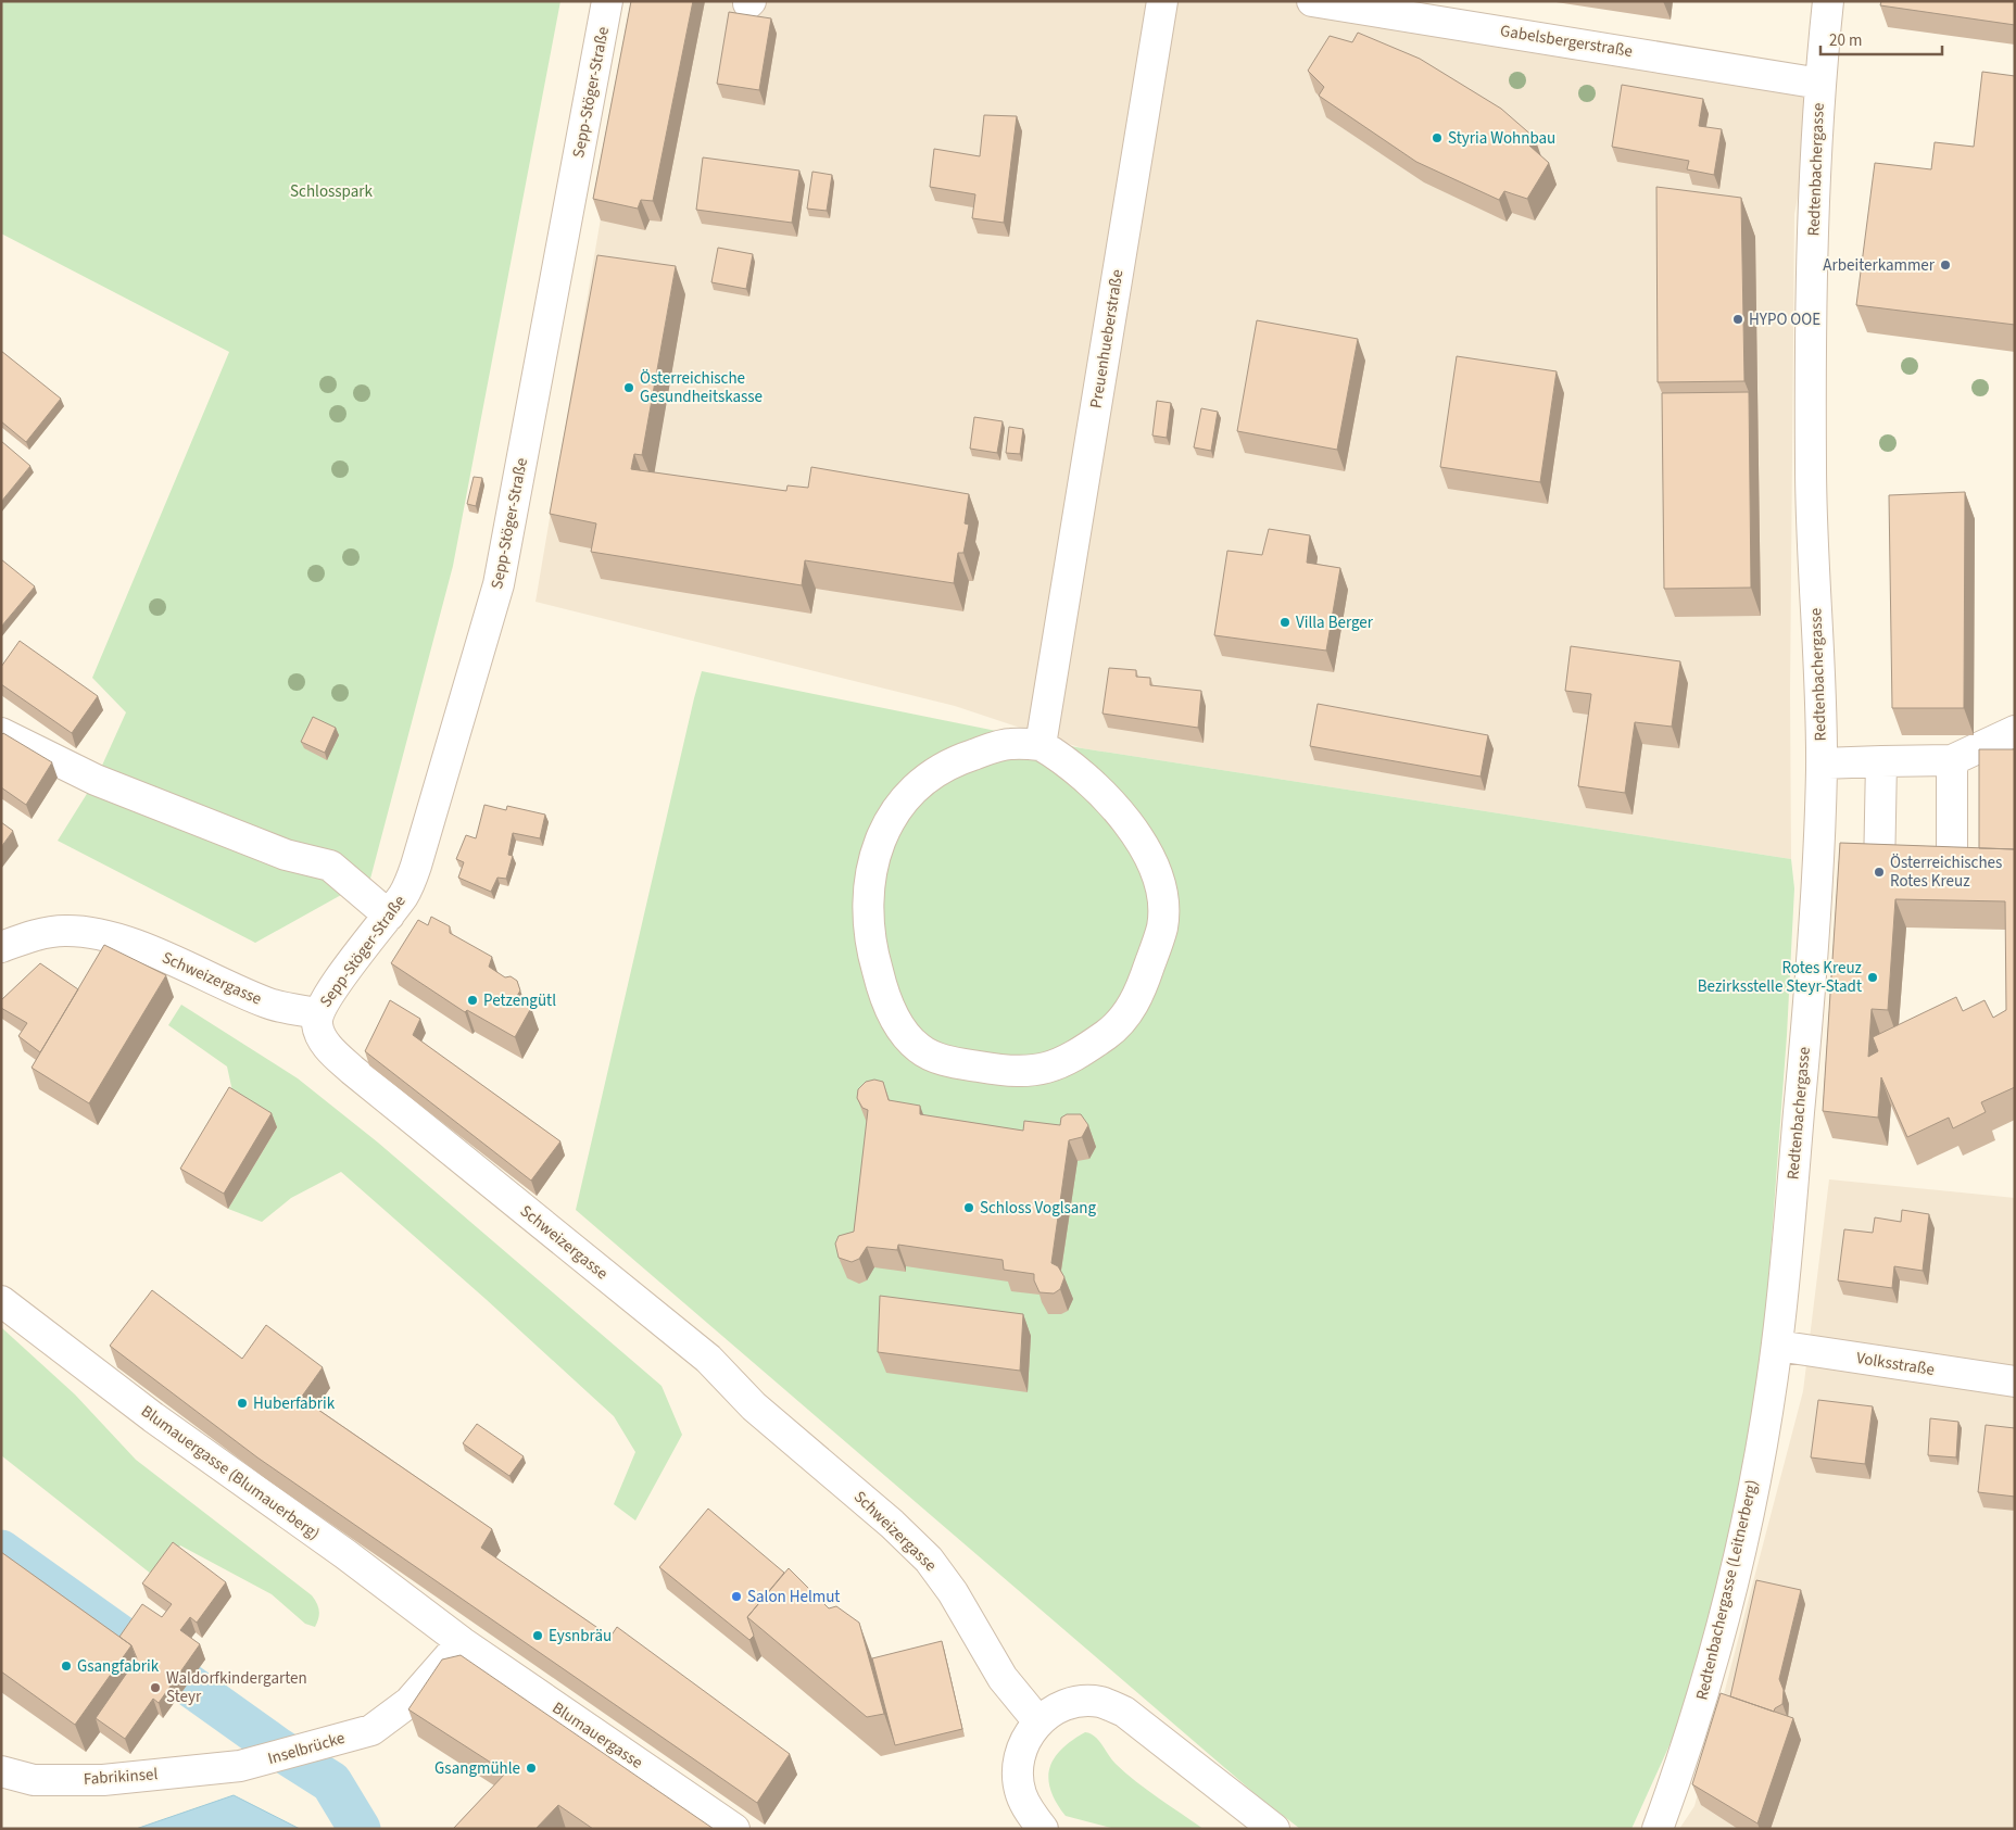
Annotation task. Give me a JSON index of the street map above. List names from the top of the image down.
{
  "streets": {
    "street": [
      "Gabelsbergerstraße",
      "Sepp-Stöger-Straße",
      "Redtenbachergasse",
      "Preuenhueberstraße",
      "Schweizergasse",
      "Volksstraße",
      "Blumauergasse (Blumauerberg)",
      "Redtenbachergasse (Leitnerberg)",
      "Blumauergasse",
      "Inselbrücke",
      "Fabrikinsel"
    ]
  },
  "crossings": [
    ["Gabelsbergerstraße", "Redtenbachergasse"],
    ["Sepp-Stöger-Straße", "Schweizergasse"],
    ["Redtenbachergasse", "Volksstraße"],
    ["Redtenbachergasse", "Redtenbachergasse (Leitnerberg)"],
    ["Volksstraße", "Redtenbachergasse (Leitnerberg)"],
    ["Blumauergasse (Blumauerberg)", "Blumauergasse"],
    ["Blumauergasse (Blumauerberg)", "Inselbrücke"],
    ["Blumauergasse", "Inselbrücke"],
    ["Inselbrücke", "Fabrikinsel"]
  ],
  "parks": ["Schlosspark"],
  "places": [
    "Styria Wohnbau",
    "Arbeiterkammer",
    "HYPO OOE",
    "Österreichische Gesundheitskasse",
    "Villa Berger",
    "Österreichisches Rotes Kreuz",
    "Rotes Kreuz Bezirksstelle Steyr-Stadt",
    "Petzengütl",
    "Schloss Voglsang",
    "Huberfabrik",
    "Salon Helmut",
    "Eysnbräu",
    "Gsangfabrik",
    "Waldorfkindergarten Steyr",
    "Gsangmühle"
  ],
  "scale_bar": "20 m"
}
